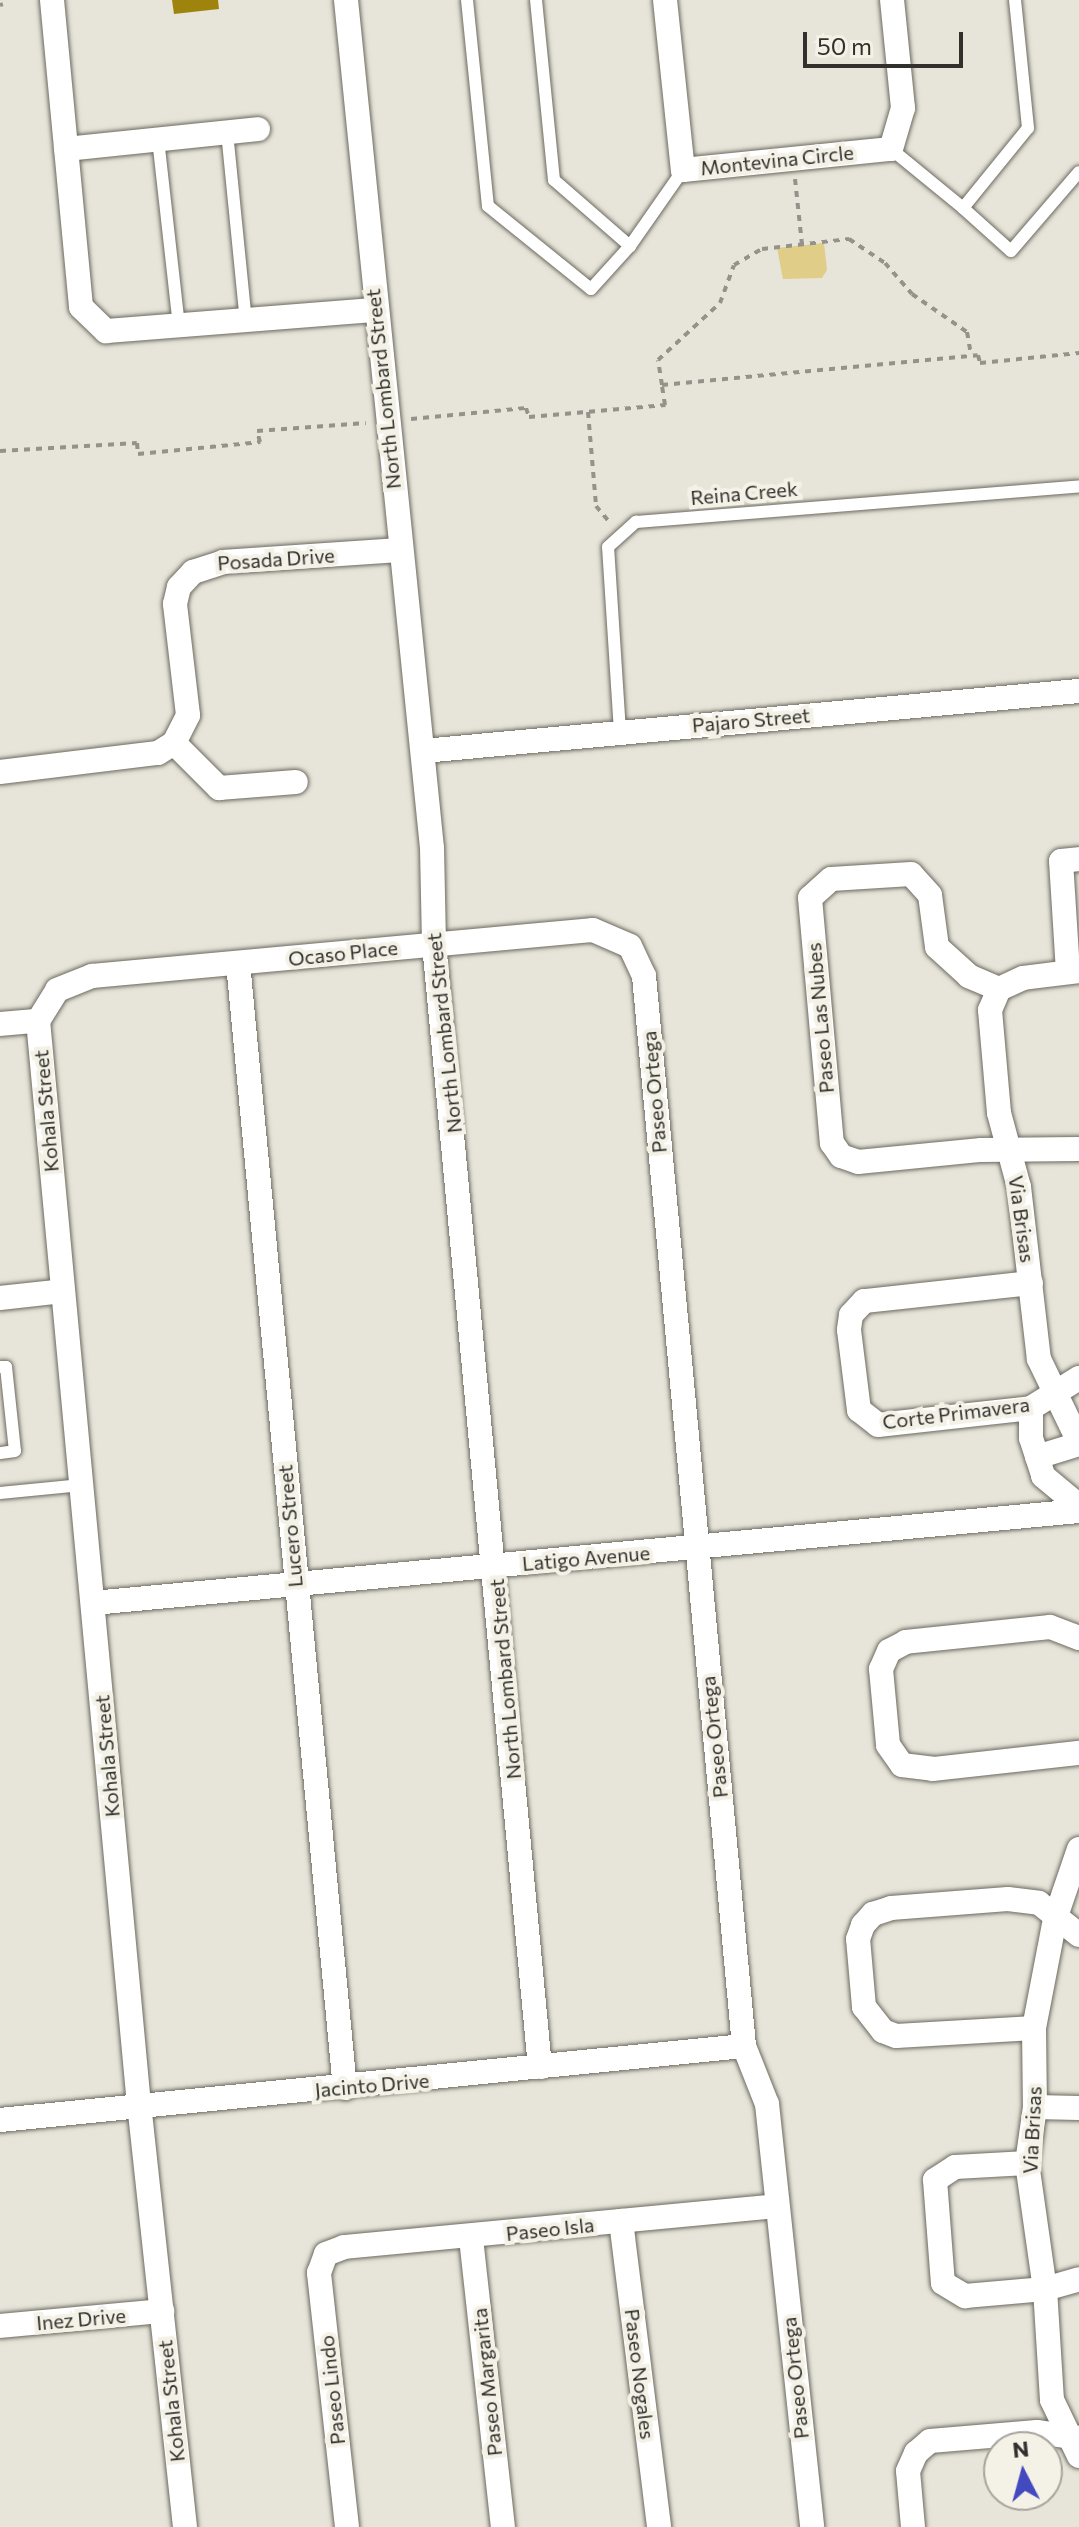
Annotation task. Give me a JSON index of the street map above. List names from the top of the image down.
{
  "streets": {
    "street": [
      "Montevina Circle",
      "North Lombard Street",
      "Posada Drive",
      "Pajaro Street",
      "Ocaso Place",
      "Paseo Las Nubes",
      "Paseo Ortega",
      "Kohala Street",
      "Via Brisas",
      "Corte Primavera",
      "Lucero Street",
      "Latigo Avenue",
      "Jacinto Drive",
      "Paseo Isla",
      "Inez Drive",
      "Paseo Nogales",
      "Paseo Margarita",
      "Paseo Lindo"
    ],
    "lane": ["Reina Creek"]
  },
  "crossings": [
    ["North Lombard Street", "Posada Drive"],
    ["North Lombard Street", "Pajaro Street"],
    ["North Lombard Street", "Ocaso Place"],
    ["North Lombard Street", "Latigo Avenue"],
    ["North Lombard Street", "Jacinto Drive"],
    ["Ocaso Place", "Paseo Ortega"],
    ["Ocaso Place", "Kohala Street"],
    ["Ocaso Place", "Lucero Street"],
    ["Paseo Las Nubes", "Via Brisas"],
    ["Paseo Ortega", "Latigo Avenue"],
    ["Paseo Ortega", "Jacinto Drive"],
    ["Paseo Ortega", "Paseo Isla"],
    ["Kohala Street", "Latigo Avenue"],
    ["Kohala Street", "Jacinto Drive"],
    ["Kohala Street", "Inez Drive"],
    ["Via Brisas", "Corte Primavera"],
    ["Via Brisas", "Latigo Avenue"],
    ["Lucero Street", "Latigo Avenue"],
    ["Lucero Street", "Jacinto Drive"],
    ["Paseo Isla", "Paseo Nogales"],
    ["Paseo Isla", "Paseo Margarita"],
    ["Paseo Isla", "Paseo Lindo"]
  ],
  "scale_bar": "50 m",
  "north": "top"
}
